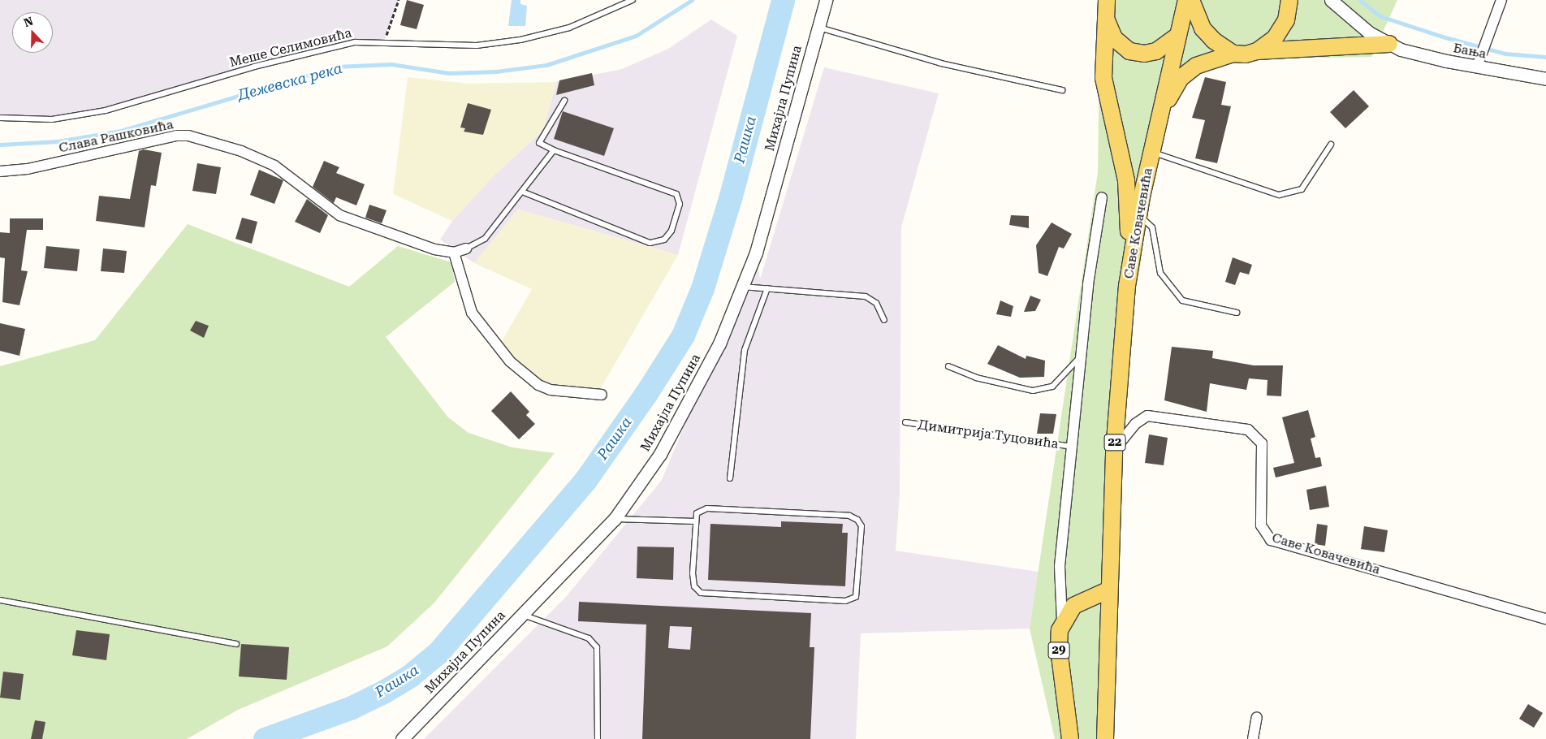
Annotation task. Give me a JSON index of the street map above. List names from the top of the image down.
{
  "streets": {
    "main road": [
      "Саве Ковачевића",
      "Димитрија Туцовића",
      "22",
      "29"
    ],
    "street": ["Бања", "Михајла Пупина", "Слава Рашковића"],
    "lane": ["Меше Селимовића"]
  },
  "crossings": [
    ["Саве Ковачевића", "29"],
    ["Димитрија Туцовића", "29"]
  ],
  "water": ["Дежевска река", "Рашка"],
  "north": "top"
}
